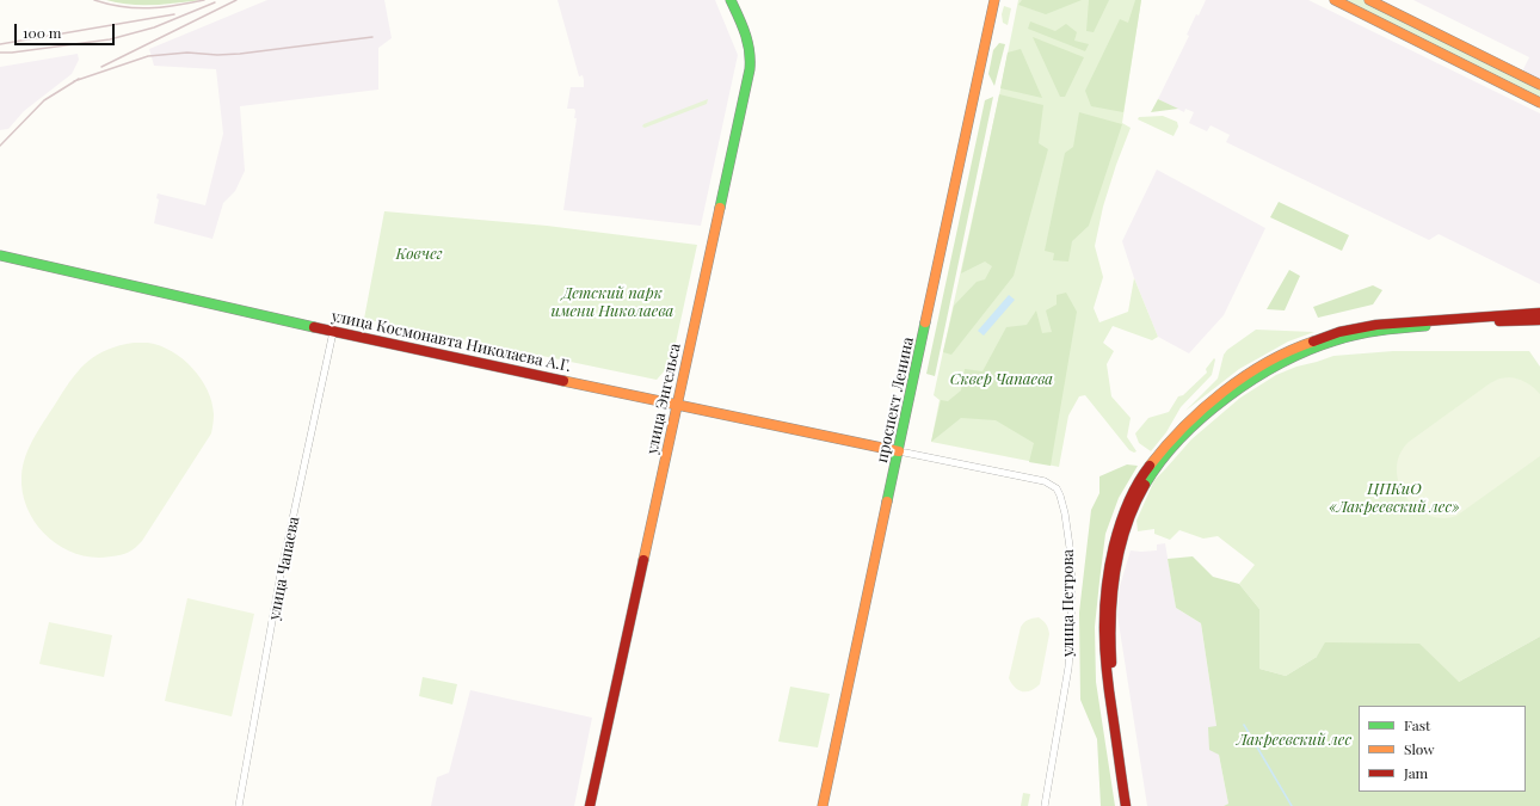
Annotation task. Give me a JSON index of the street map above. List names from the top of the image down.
{
  "streets": {
    "main road": ["улица Космонавта Николаева А.Г.", "улица Энгельса", "проспект Ленина"],
    "street": ["улица Чапаева", "улица Петрова"]
  },
  "crossings": [
    ["улица Космонавта Николаева А.Г.", "улица Энгельса"],
    ["улица Космонавта Николаева А.Г.", "проспект Ленина"],
    ["улица Космонавта Николаева А.Г.", "улица Чапаева"],
    ["улица Космонавта Николаева А.Г.", "улица Петрова"]
  ],
  "parks": [
    "Ковчег",
    "Детский парк имени Николаева",
    "Сквер Чапаева",
    "ЦПКиО «Лакреевский лес»",
    "Лакреевский лес"
  ],
  "legend": ["Fast", "Slow", "Jam"],
  "scale_bar": "100 m"
}
